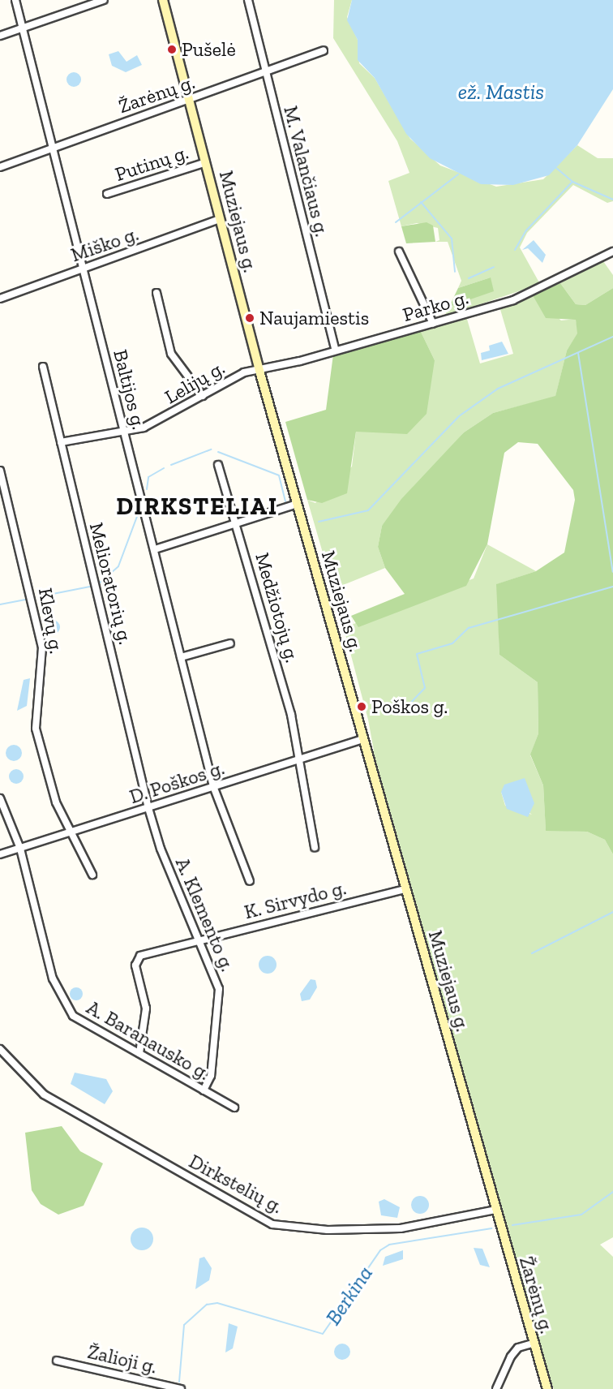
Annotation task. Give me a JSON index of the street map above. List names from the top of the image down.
{
  "streets": {
    "main road": ["Žarėnų g.", "Muziejaus g."],
    "street": [
      "Putinų g.",
      "M. Valančiaus g.",
      "Miško g.",
      "Parko g.",
      "Lelijų g.",
      "Baltijos g.",
      "Melioratorių g.",
      "Medžiotojų g.",
      "Klevų g.",
      "D. Poškos g.",
      "K. Sirvydo g.",
      "A. Klemento g.",
      "A. Baranausko g.",
      "Dirkstelių g.",
      "Žalioji g."
    ]
  },
  "crossings": [
    ["Žarėnų g.", "M. Valančiaus g."],
    ["Žarėnų g.", "Muziejaus g."],
    ["Žarėnų g.", "Baltijos g."],
    ["Žarėnų g.", "Dirkstelių g."],
    ["Putinų g.", "Muziejaus g."],
    ["M. Valančiaus g.", "Parko g."],
    ["Muziejaus g.", "Miško g."],
    ["Muziejaus g.", "Parko g."],
    ["Muziejaus g.", "Lelijų g."],
    ["Muziejaus g.", "D. Poškos g."],
    ["Muziejaus g.", "K. Sirvydo g."],
    ["Muziejaus g.", "Dirkstelių g."],
    ["Miško g.", "Baltijos g."],
    ["Parko g.", "Lelijų g."],
    ["Lelijų g.", "Baltijos g."],
    ["Lelijų g.", "Melioratorių g."],
    ["Baltijos g.", "D. Poškos g."],
    ["Melioratorių g.", "D. Poškos g."],
    ["Melioratorių g.", "A. Klemento g."],
    ["Medžiotojų g.", "D. Poškos g."],
    ["Klevų g.", "D. Poškos g."],
    ["D. Poškos g.", "A. Klemento g."],
    ["D. Poškos g.", "A. Baranausko g."],
    ["K. Sirvydo g.", "A. Klemento g."],
    ["K. Sirvydo g.", "A. Baranausko g."],
    ["A. Klemento g.", "A. Baranausko g."]
  ],
  "districts": ["DIRKSTELIAI"],
  "water": ["ež. Mastis", "Berkina"],
  "places": ["Pušelė", "Naujamiestis", "Poškos g."]
}
